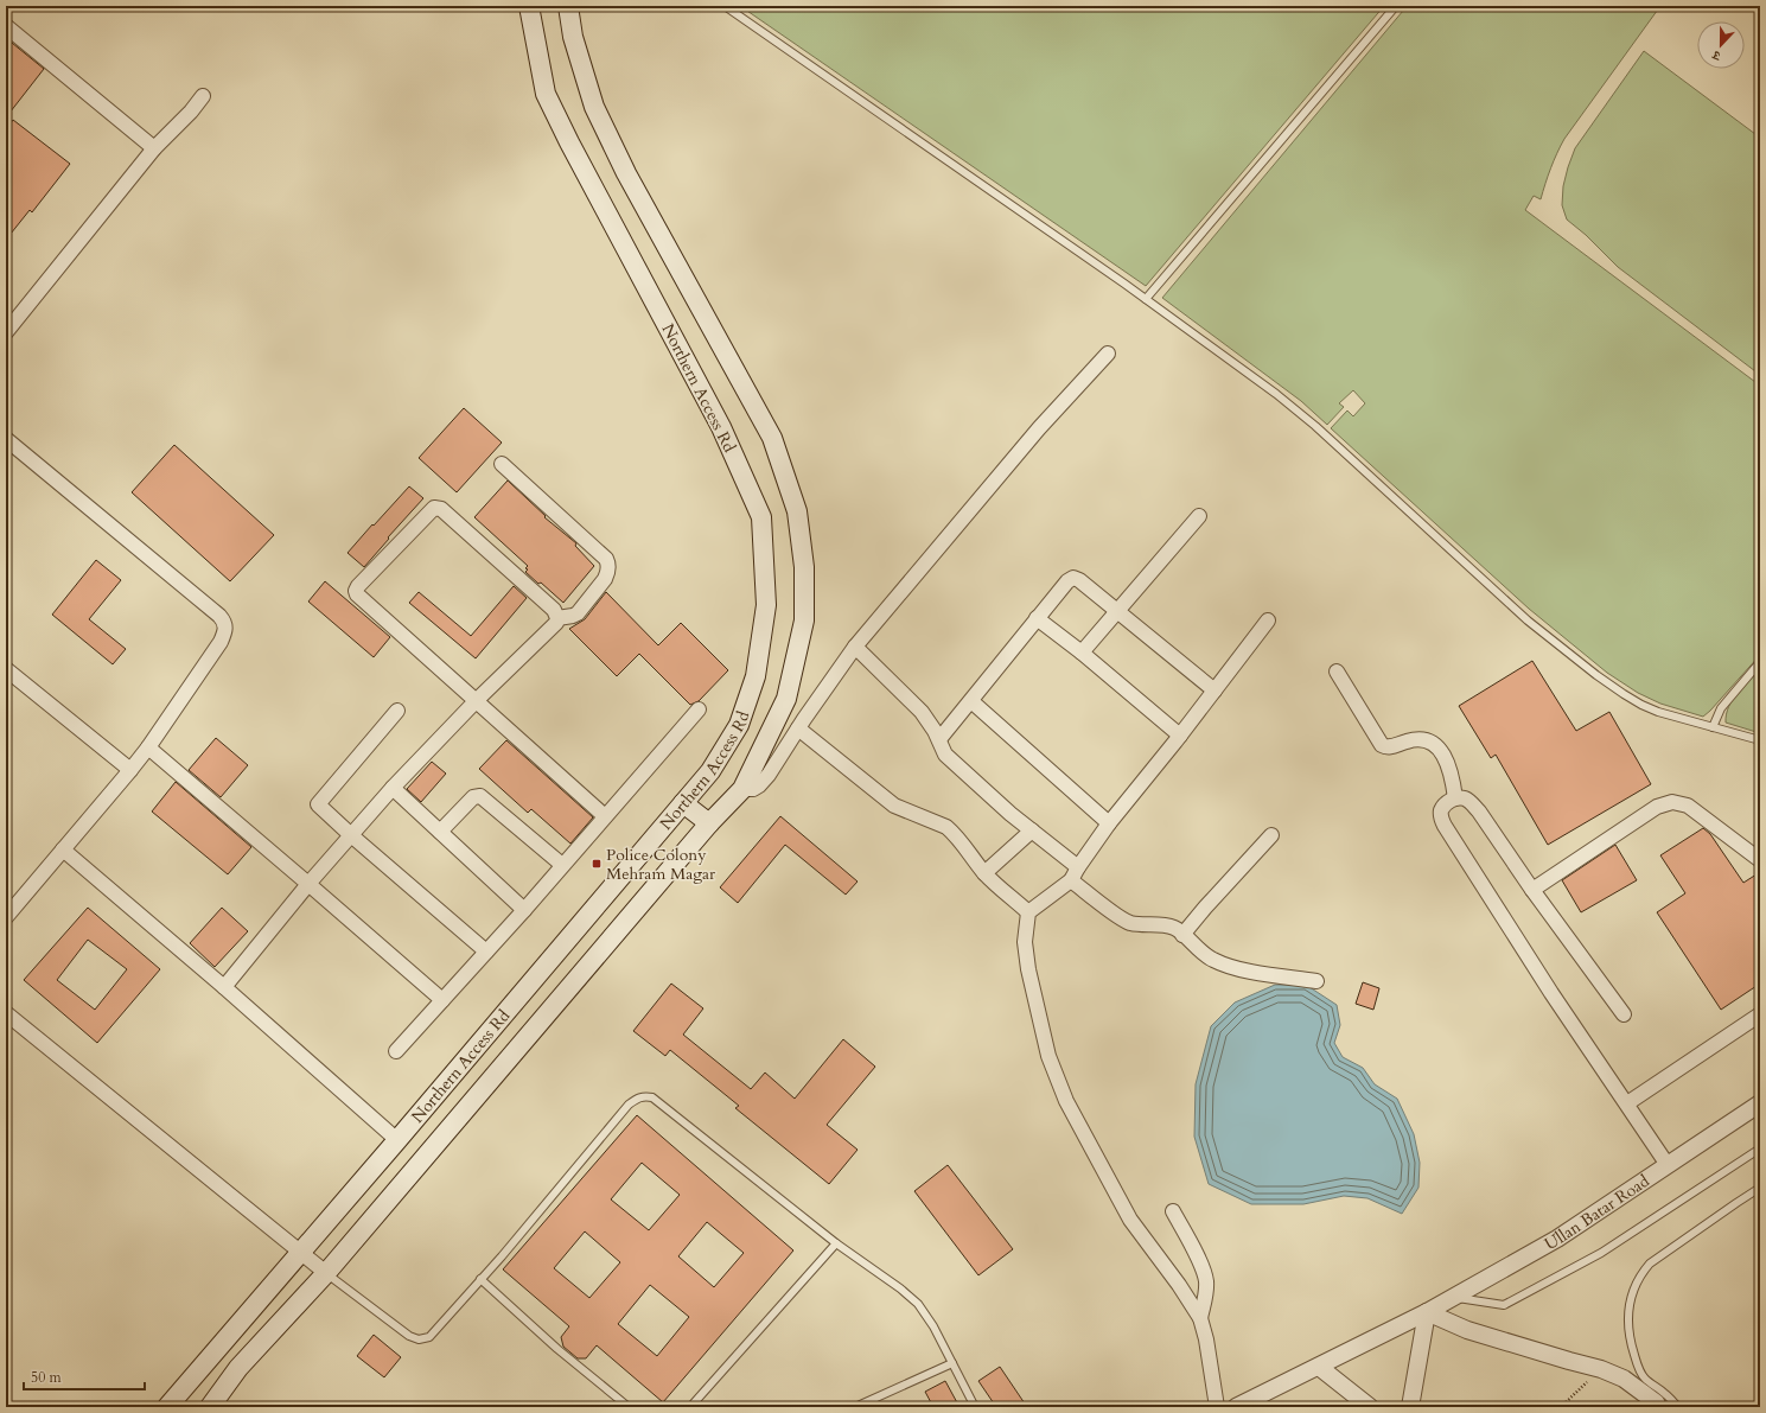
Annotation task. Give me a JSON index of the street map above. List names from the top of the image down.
{
  "streets": {
    "main road": ["Northern Access Rd"],
    "street": ["Ullan Batar Road"]
  },
  "places": {
    "transit": ["Police Colony Mehram Magar"]
  },
  "scale_bar": "50 m",
  "north": "bottom"
}
